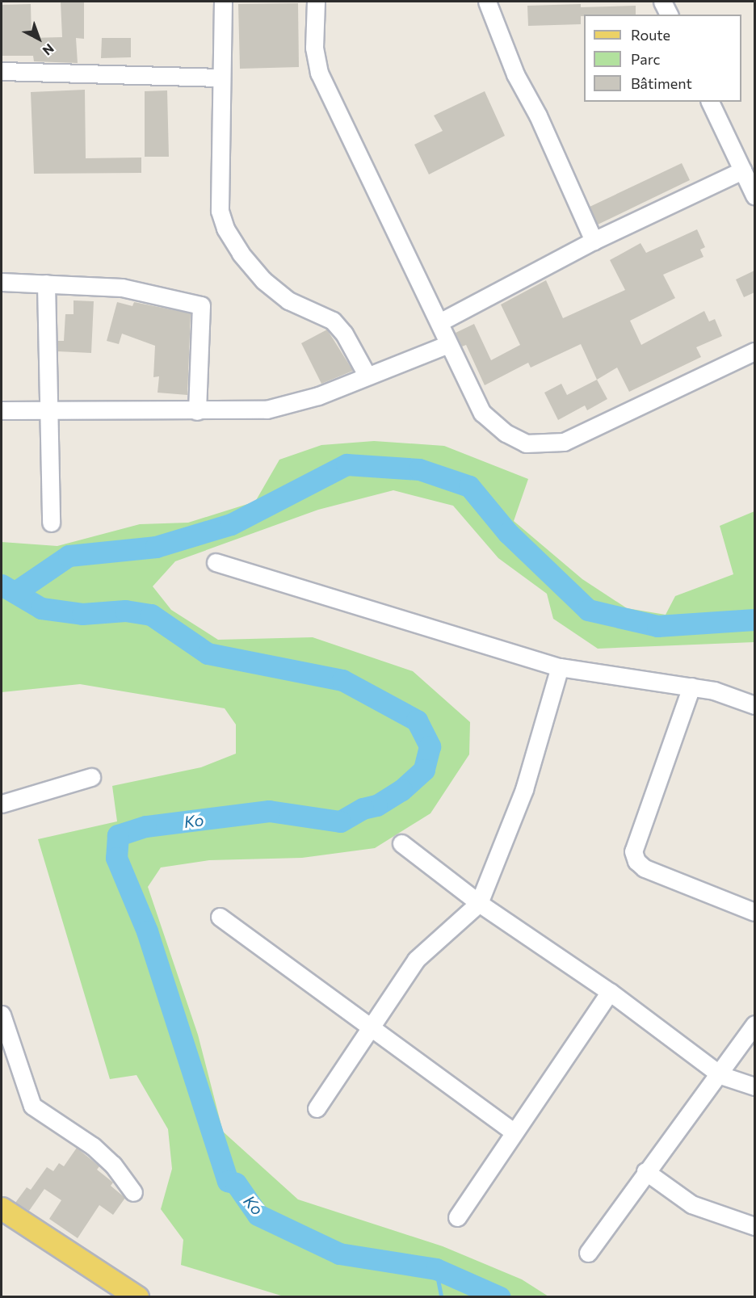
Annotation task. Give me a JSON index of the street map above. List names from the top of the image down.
{
  "water": ["Ko"],
  "legend": ["Route", "Parc", "Bâtiment"],
  "north": "bottom right"
}
